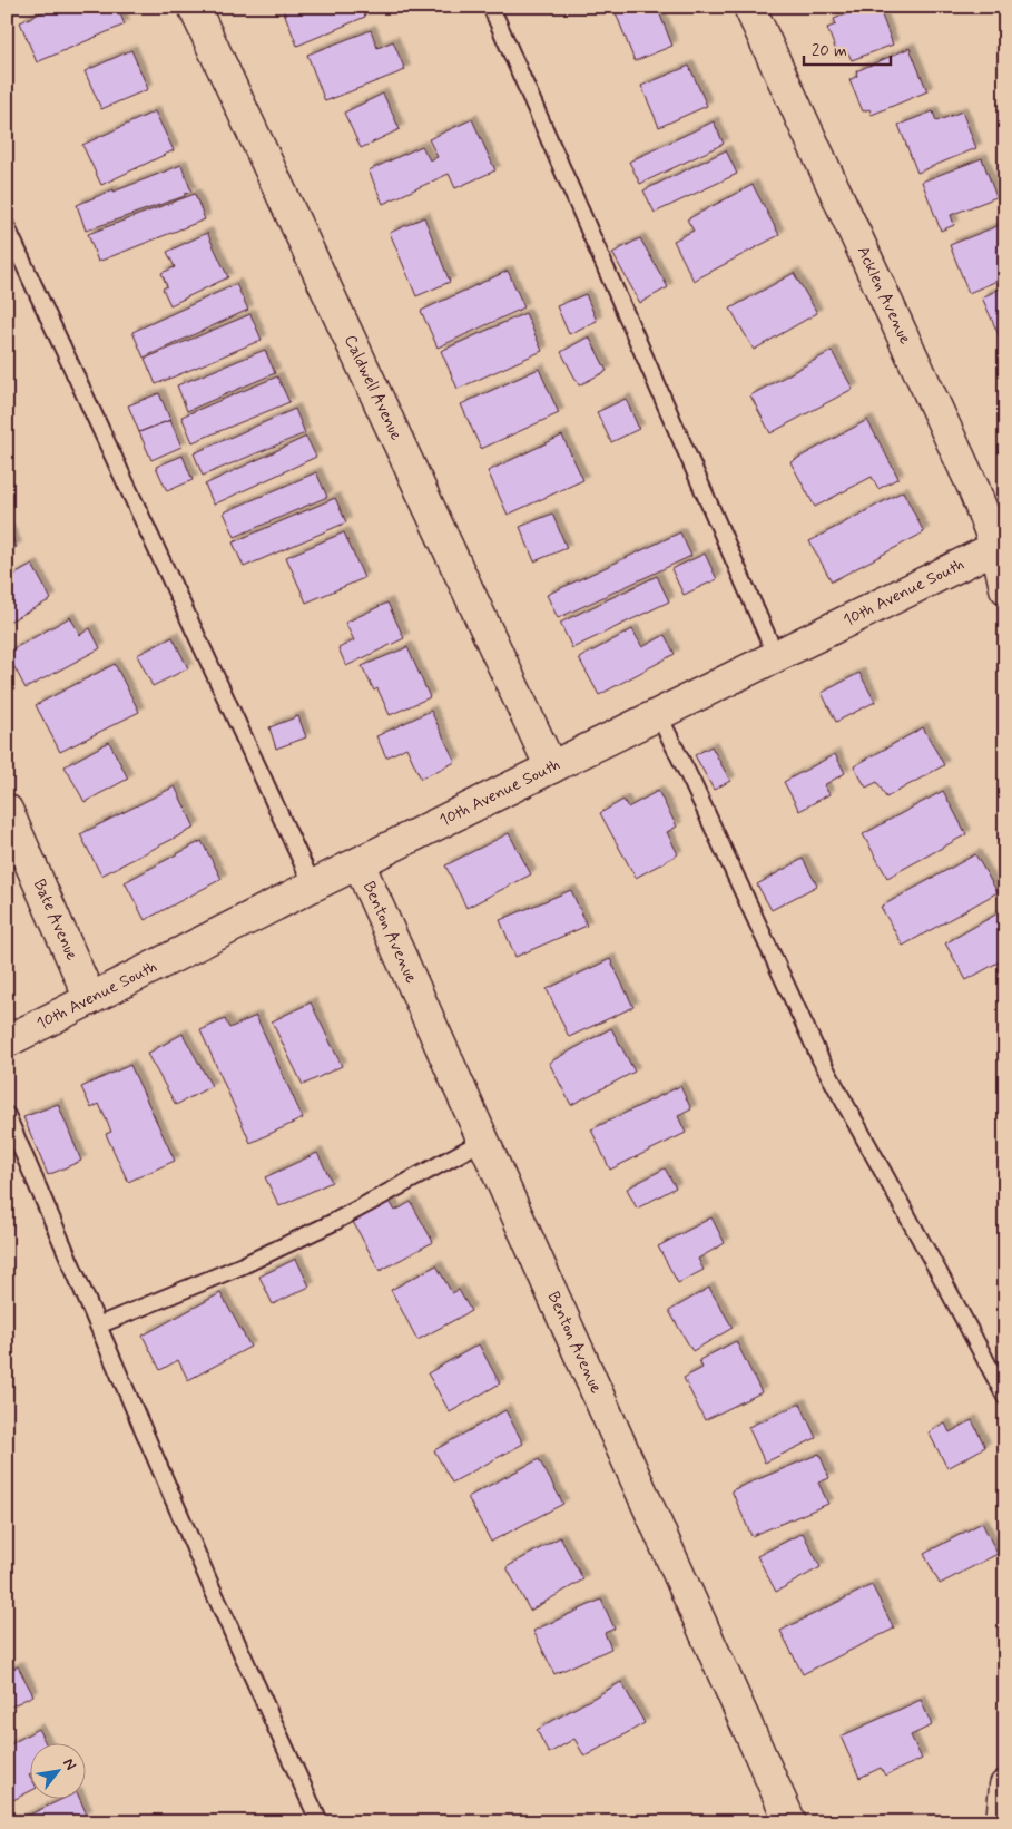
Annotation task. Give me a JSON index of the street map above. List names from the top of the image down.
{
  "streets": {
    "street": [
      "Acklen Avenue",
      "Caldwell Avenue",
      "10th Avenue South",
      "Bate Avenue",
      "Benton Avenue"
    ]
  },
  "crossings": [
    ["Acklen Avenue", "10th Avenue South"],
    ["Caldwell Avenue", "10th Avenue South"],
    ["10th Avenue South", "Bate Avenue"],
    ["10th Avenue South", "Benton Avenue"]
  ],
  "scale_bar": "20 m",
  "north": "top right"
}
